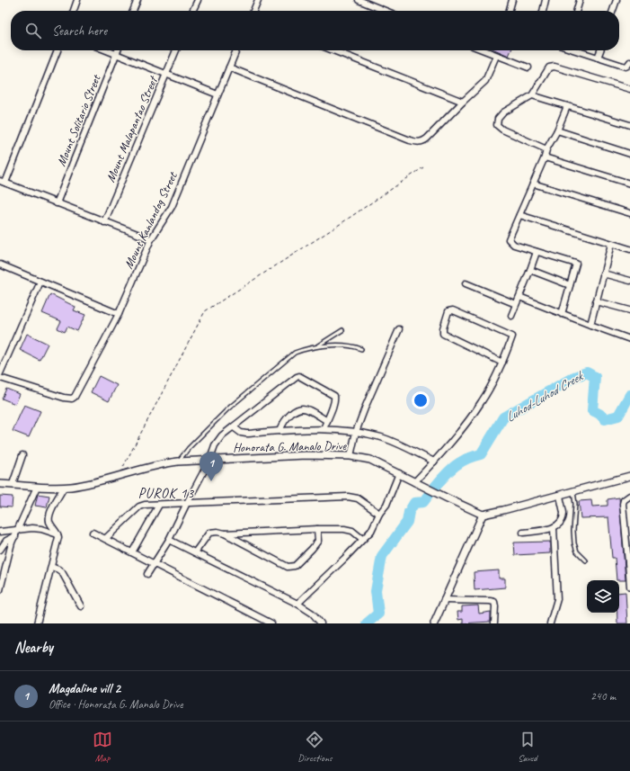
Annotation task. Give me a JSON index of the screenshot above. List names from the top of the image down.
{
  "streets": {
    "street": [
      "Mount Solitario Street",
      "Mount Malapantao Street",
      "Mount Kanlandog Street",
      "Honorata G. Manalo Drive"
    ]
  },
  "districts": ["PUROK 13"],
  "water": ["Luhod-Luhod Creek"],
  "page": {
    "search": "Search here",
    "pins": "1",
    "heading": "Nearby",
    "list": [
      {
        "mark": "1",
        "name": "Magdaline vill 2",
        "note": "Office · Honorata G. Manalo Drive",
        "value": "240 m"
      }
    ],
    "nav": ["Map", "Directions", "Saved"]
  }
}
